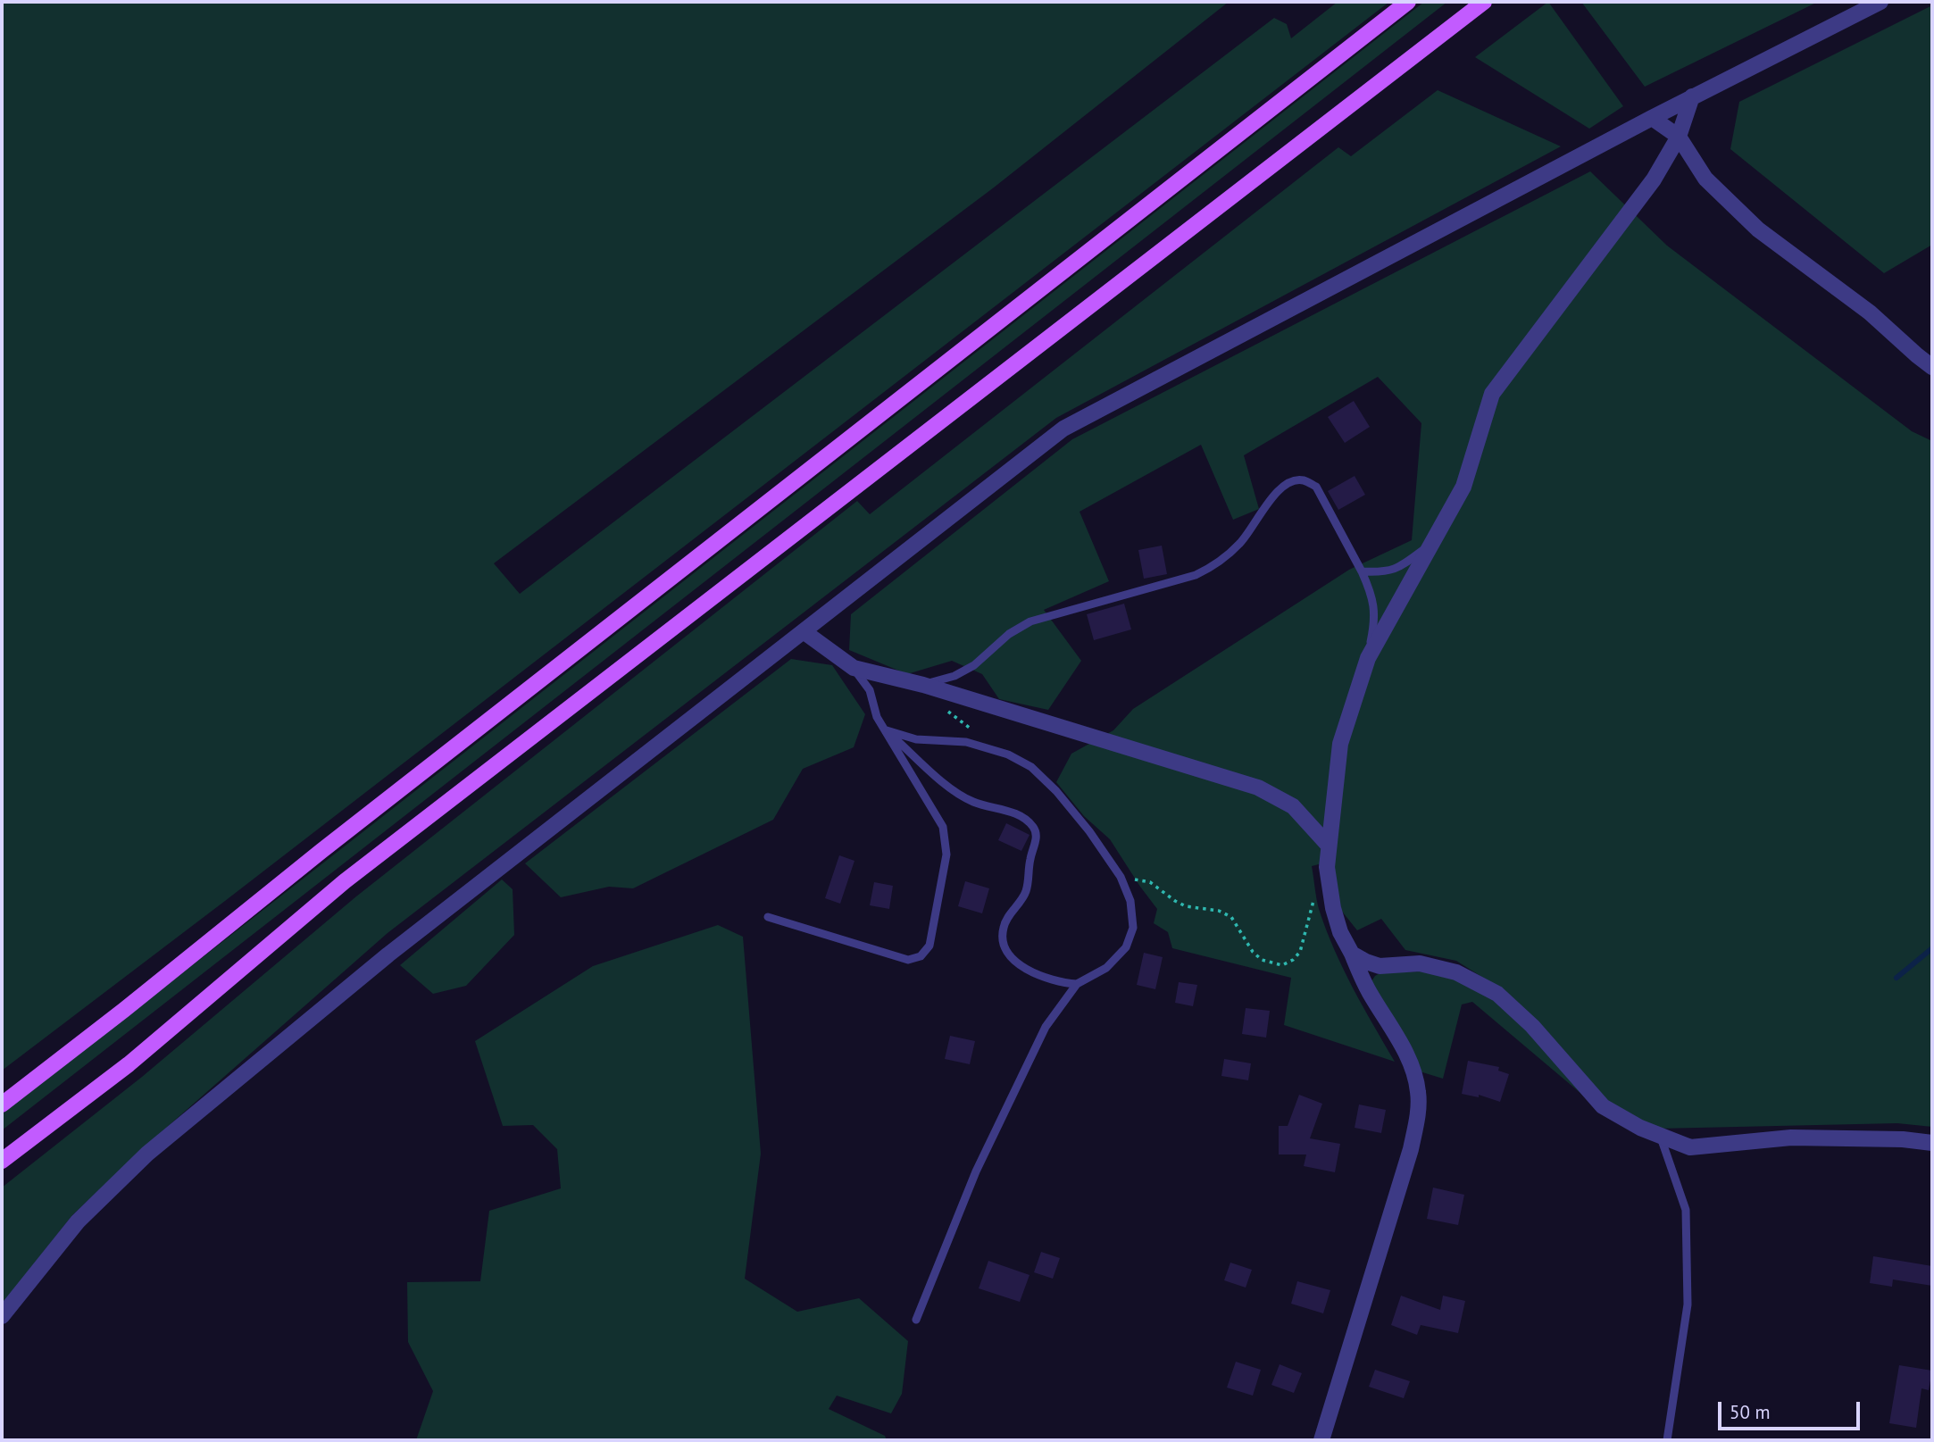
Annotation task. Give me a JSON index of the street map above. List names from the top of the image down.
{
  "scale_bar": "50 m"
}
